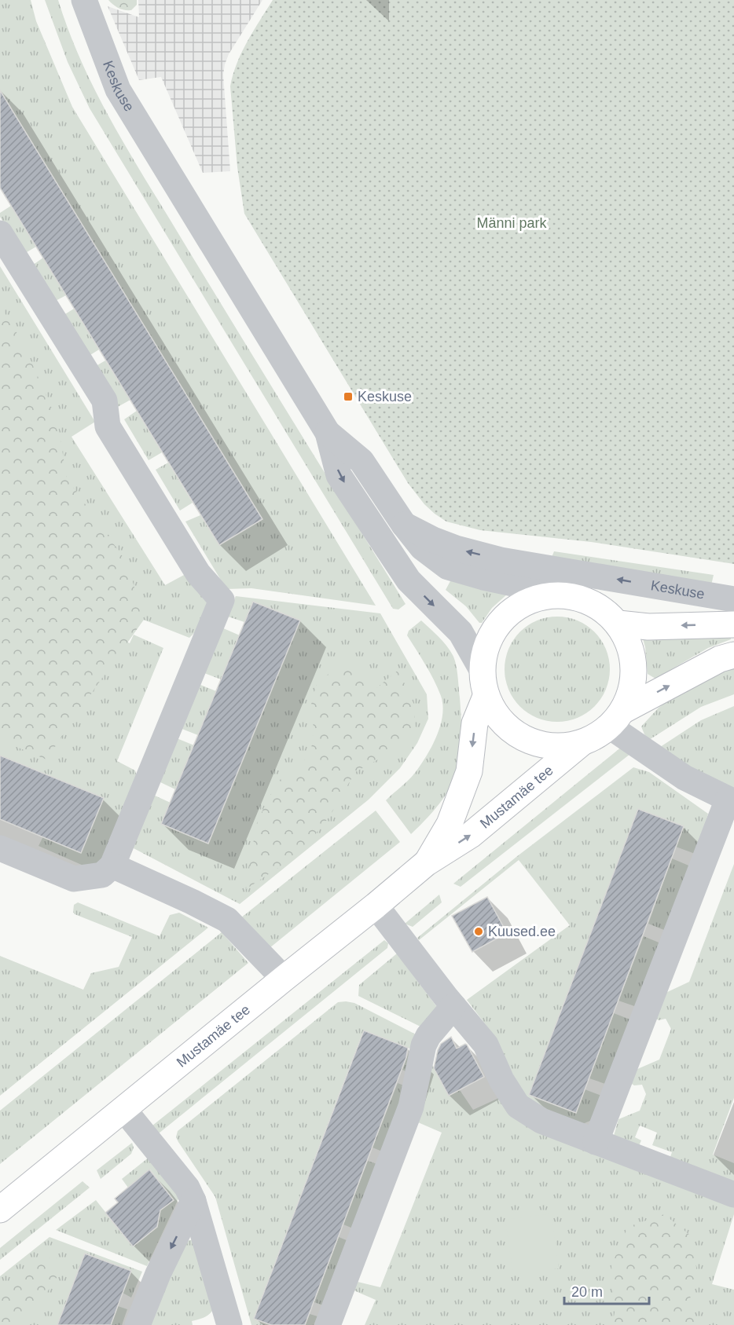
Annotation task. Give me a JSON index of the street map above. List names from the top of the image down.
{
  "streets": {
    "main road": ["Mustamäe tee"],
    "street": ["Keskuse"]
  },
  "crossings": [
    ["Keskuse", "Mustamäe tee"]
  ],
  "parks": ["Männi park"],
  "places": {
    "transit": ["Keskuse"],
    "other": ["Kuused.ee"]
  },
  "scale_bar": "20 m"
}
